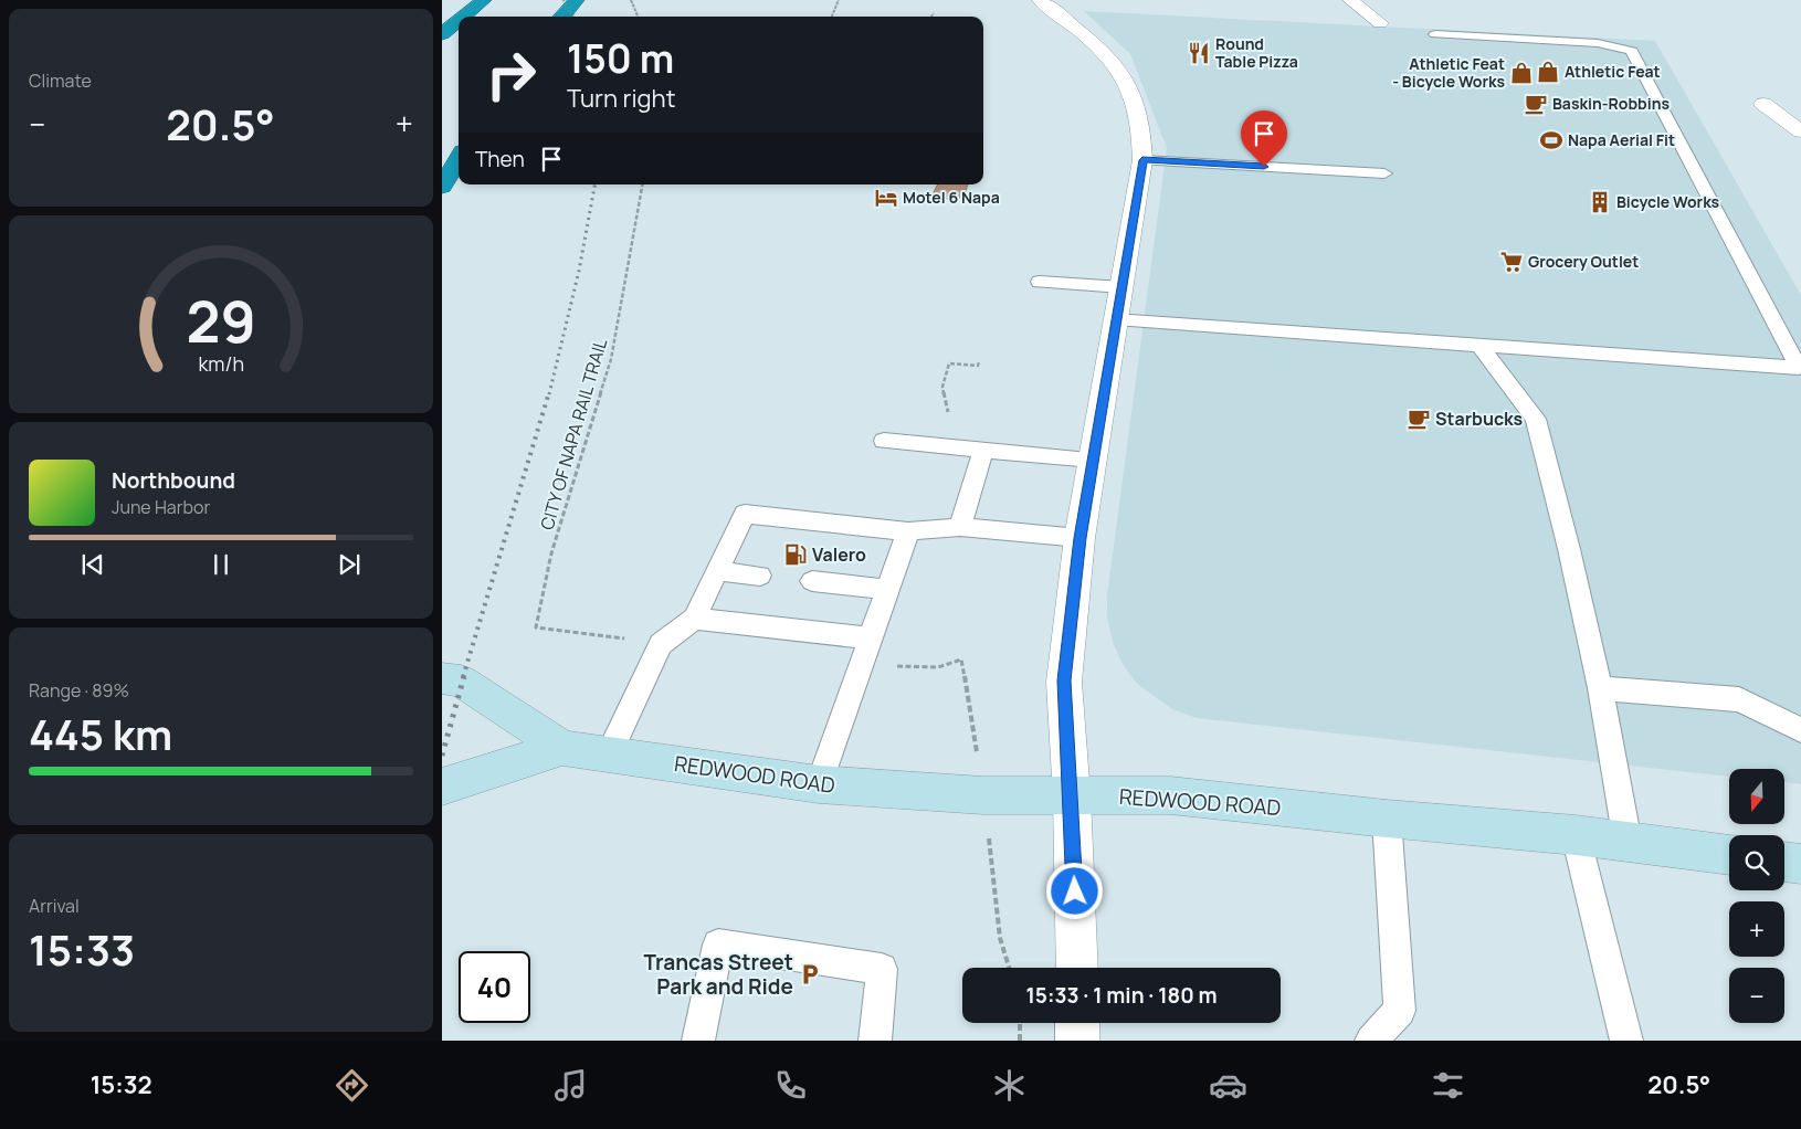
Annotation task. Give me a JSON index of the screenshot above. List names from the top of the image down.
{
  "streets": {
    "main road": ["REDWOOD ROAD"],
    "path": ["CITY OF NAPA RAIL TRAIL"]
  },
  "places": {
    "restaurant": ["Round Table Pizza"],
    "shop": ["Athletic Feat", "Athletic Feat - Bicycle Works"],
    "cafe": ["Baskin-Robbins", "Starbucks"],
    "sports": ["Napa Aerial Fit"],
    "hotel": ["Motel 6 Napa"],
    "building": ["Bicycle Works"],
    "supermarket": ["Grocery Outlet"],
    "fuel station": ["Valero"],
    "parking": ["Trancas Street Park and Ride"]
  },
  "north": "bottom",
  "page": {
    "tile": [
      "Climate",
      ["Range · 89%", "445 km"],
      ["Arrival", "15:33"]
    ],
    "turn": ["150 m", "Turn right"],
    "heat": ["−", "20.5°", "+"],
    "then": "Then",
    "song": ["Northbound", "June Harbor"],
    "map_buttons": ["+", "−"],
    "limit": "40",
    "trip": "15:33 · 1 min · 180 m",
    "tabs": ["15:32", "20.5°"],
    "gauge": ["29", "km/h"]
  }
}
